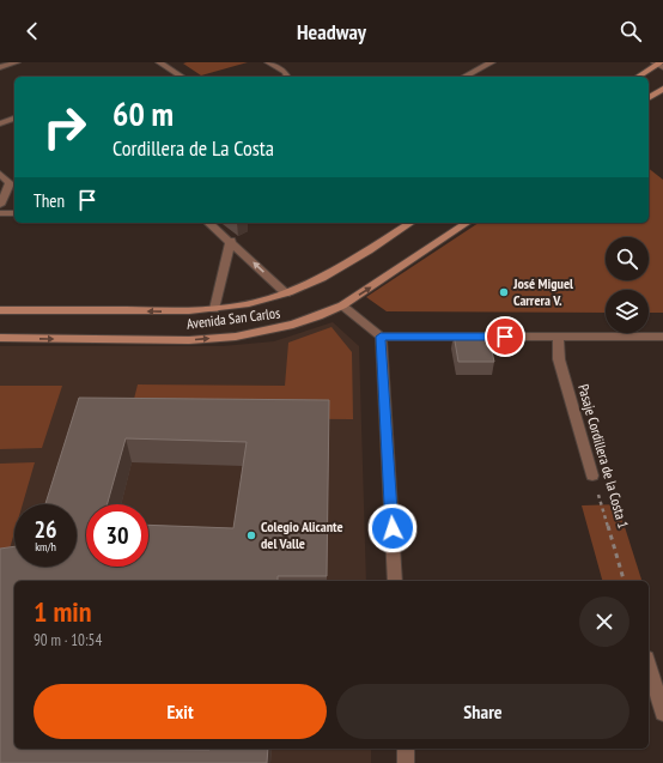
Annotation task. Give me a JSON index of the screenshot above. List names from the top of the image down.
{
  "streets": {
    "main road": ["Avenida San Carlos"],
    "street": ["Pasaje Cordillera de la Costa 1"]
  },
  "places": ["José Miguel Carrera V.", "Colegio Alicante del Valle"],
  "page": {
    "header": "Headway",
    "turn": ["60 m", "Cordillera de La Costa"],
    "then": "Then",
    "speed": "26 km/h",
    "limit": "30",
    "heading": ["1 min", "90 m · 10:54"],
    "buttons": ["Exit", "Share"]
  }
}
